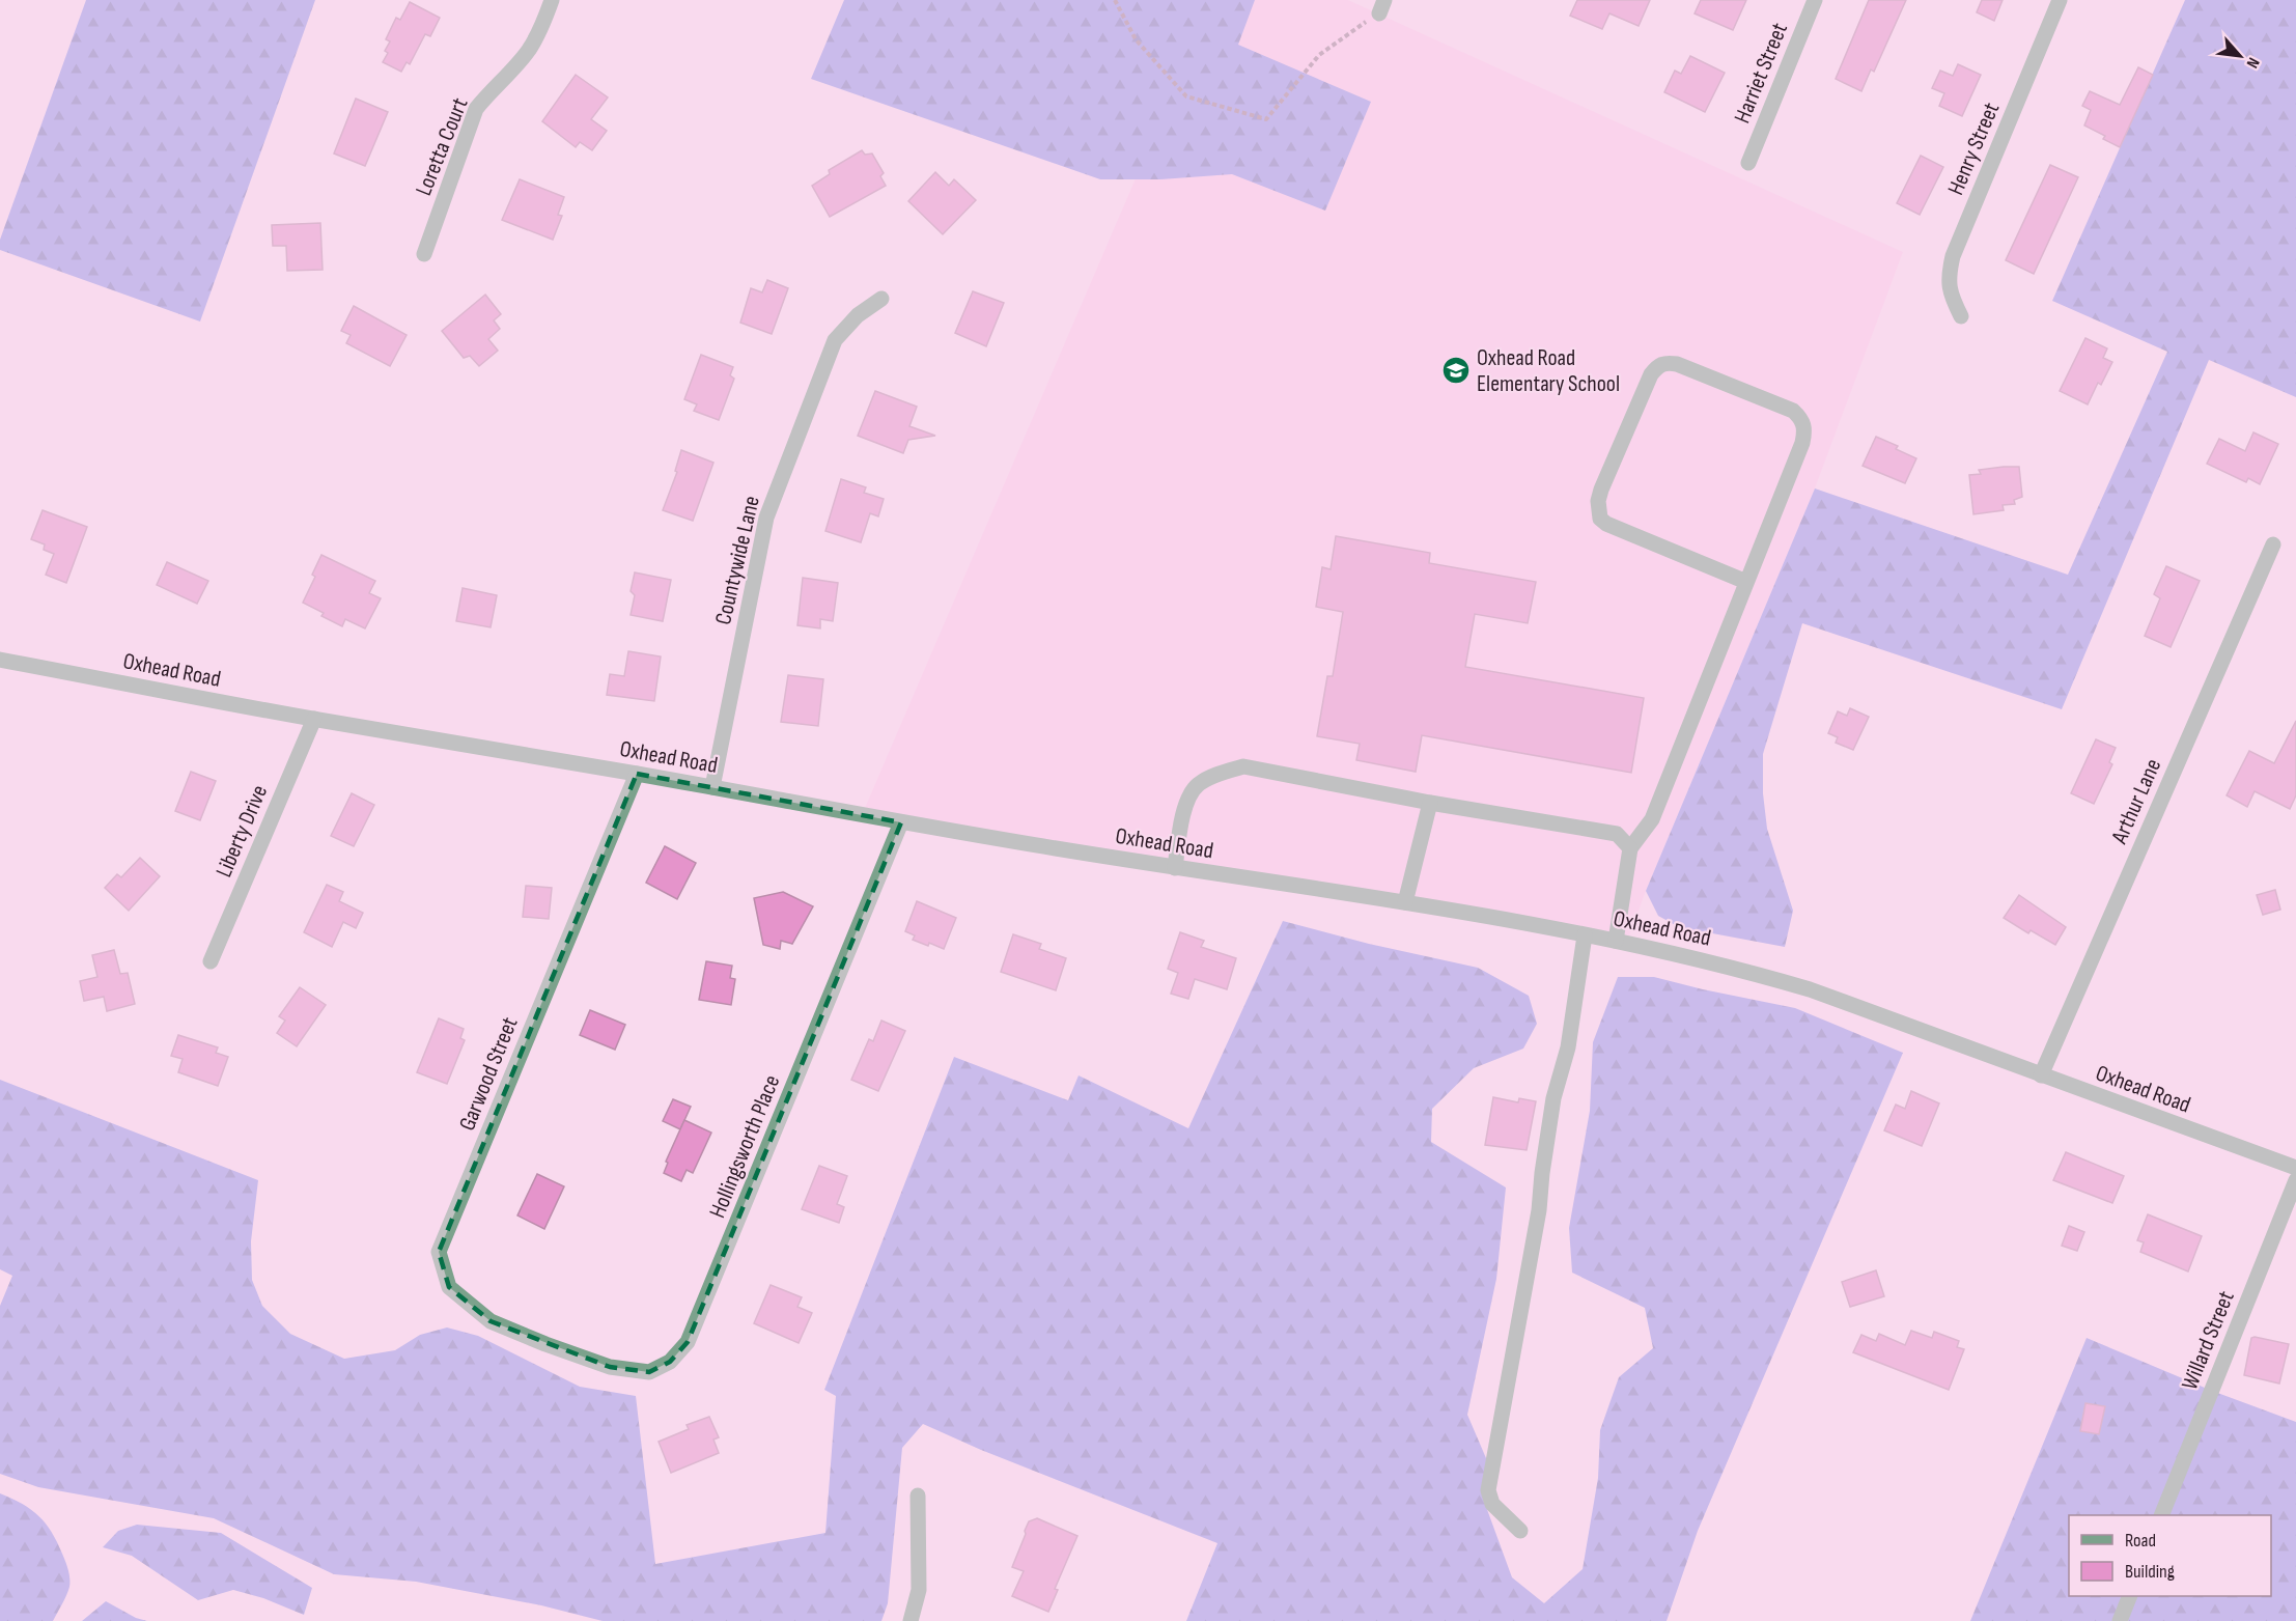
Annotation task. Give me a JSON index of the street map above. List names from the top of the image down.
{
  "streets": {
    "street": [
      "Harriet Street",
      "Loretta Court",
      "Henry Street",
      "Countywide Lane",
      "Oxhead Road",
      "Arthur Lane",
      "Liberty Drive",
      "Garwood Street",
      "Hollingsworth Place",
      "Willard Street"
    ]
  },
  "crossings": [
    ["Countywide Lane", "Oxhead Road"],
    ["Oxhead Road", "Arthur Lane"],
    ["Oxhead Road", "Liberty Drive"],
    ["Oxhead Road", "Garwood Street"],
    ["Oxhead Road", "Hollingsworth Place"],
    ["Garwood Street", "Hollingsworth Place"]
  ],
  "places": {
    "school or university": ["Oxhead Road Elementary School"]
  },
  "legend": ["Road", "Building"],
  "north": "bottom right"
}
